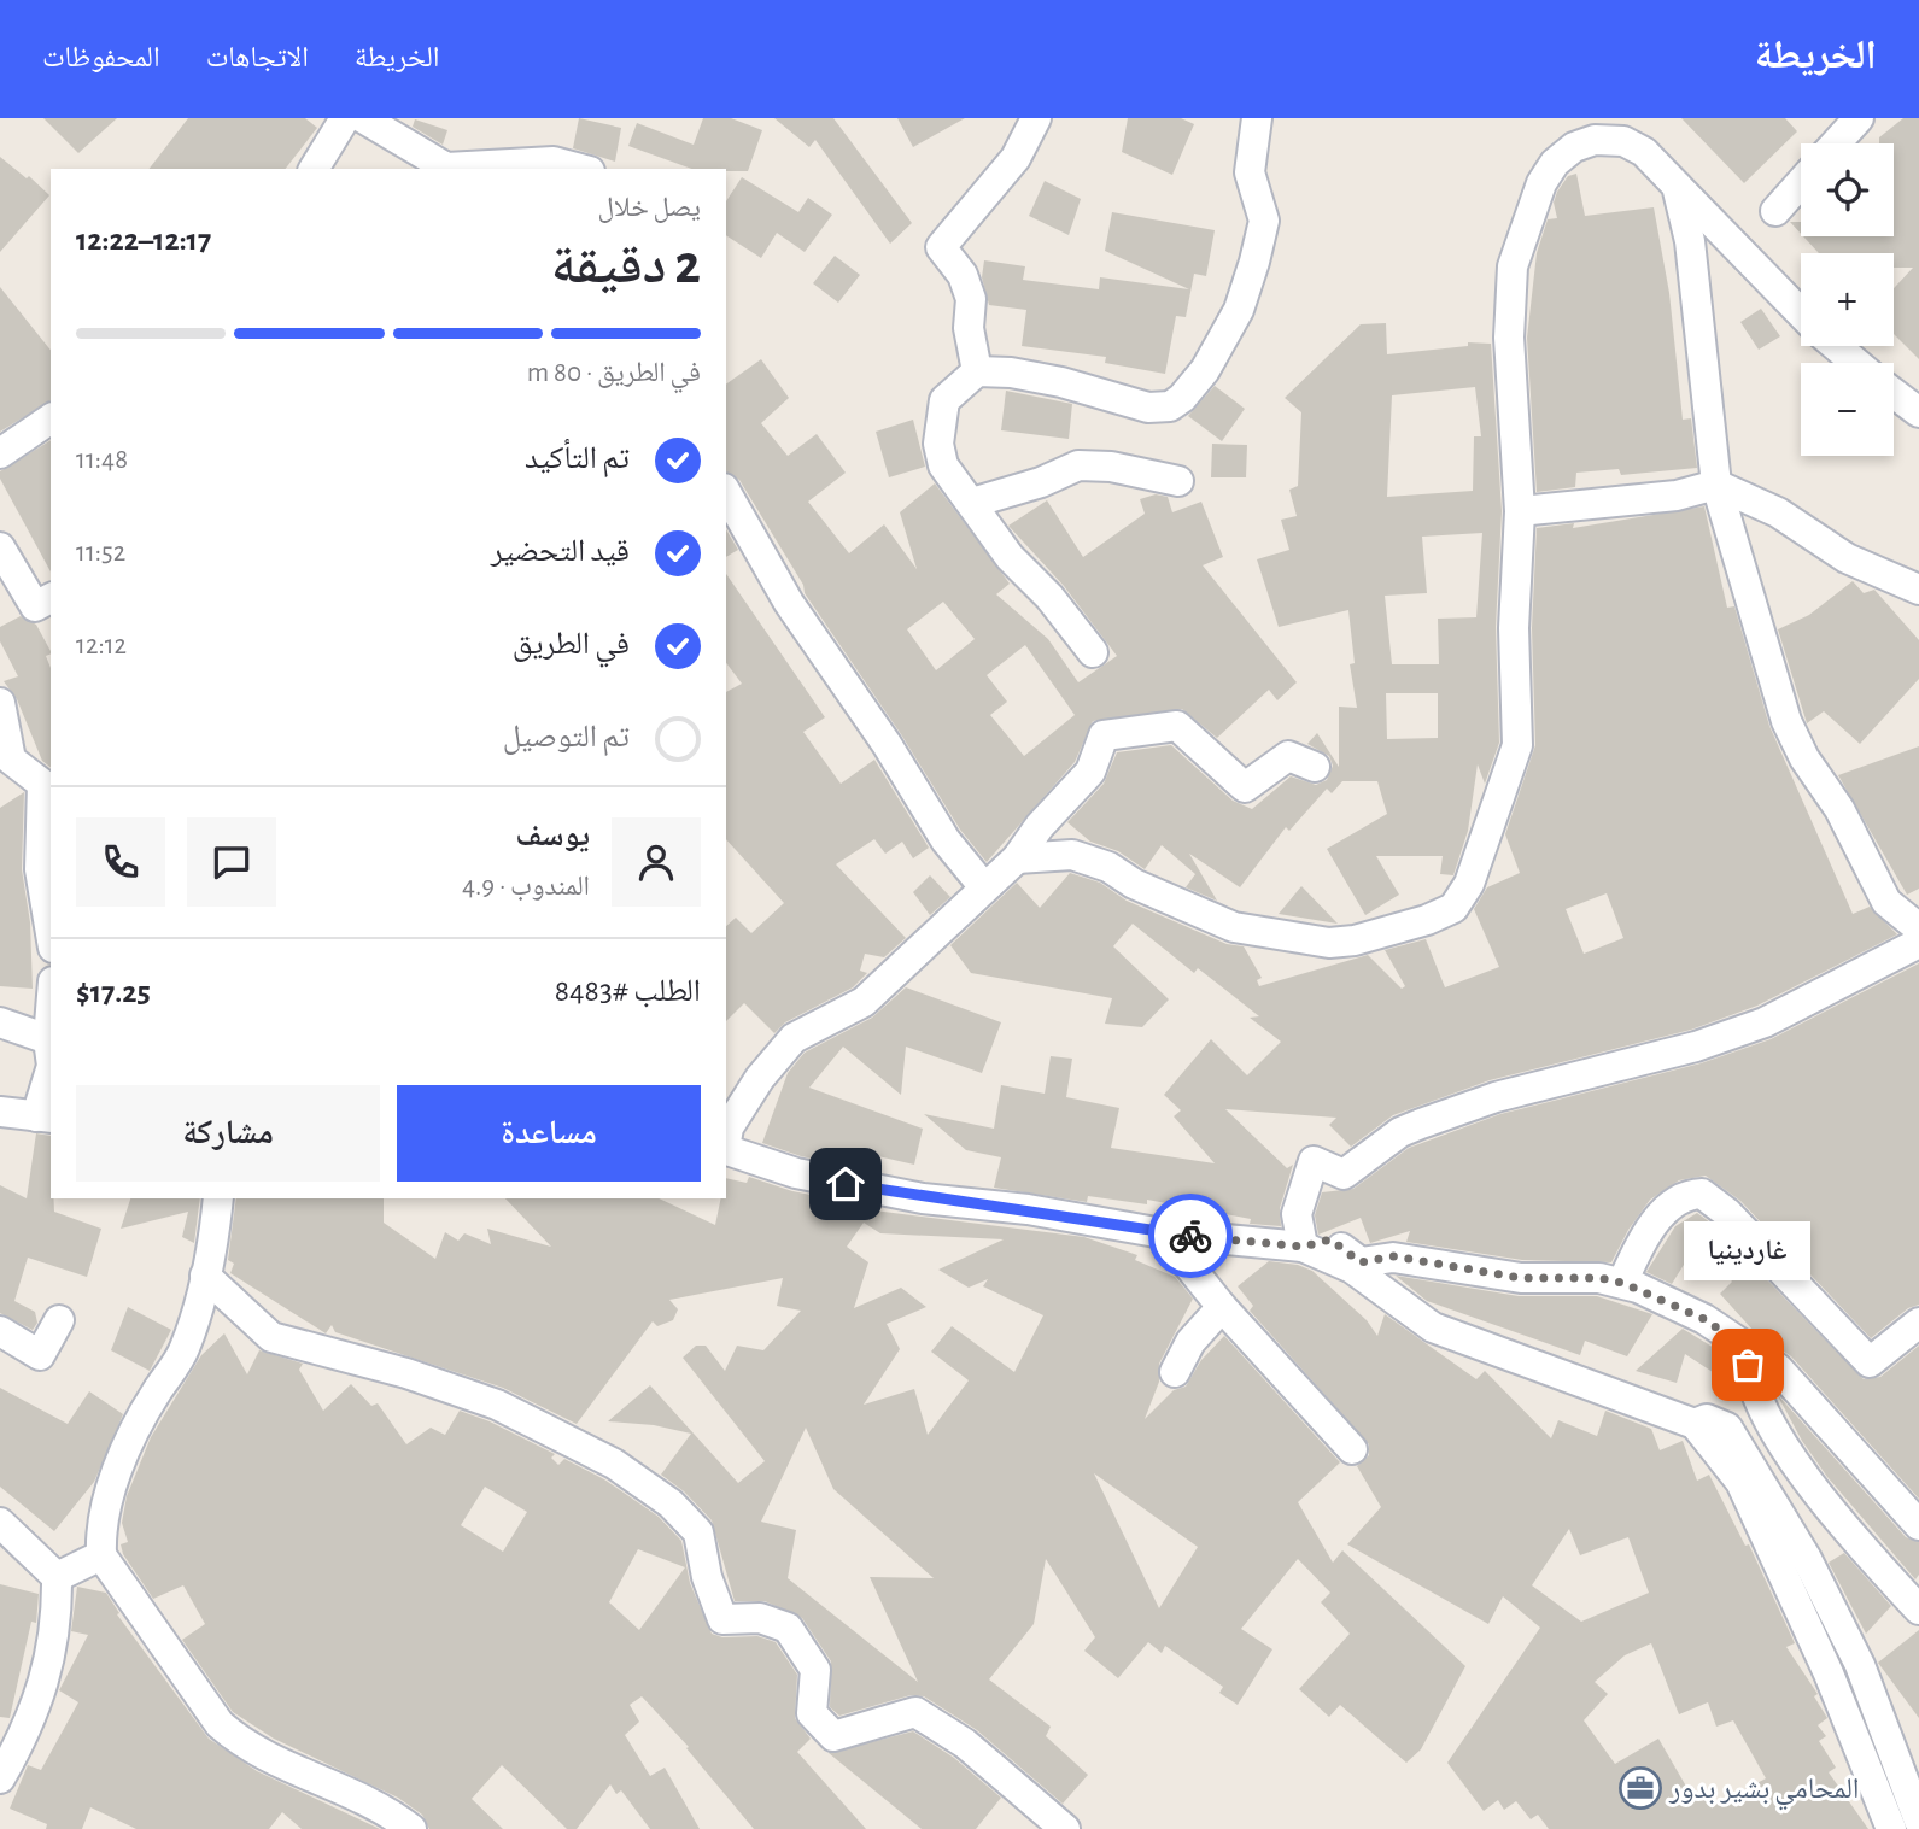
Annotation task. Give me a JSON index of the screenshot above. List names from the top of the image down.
{
  "places": {
    "other": ["غاردينيا"],
    "office": ["المحامي بشير بدور"]
  },
  "page": {
    "header": "الخريطة",
    "nav": ["الخريطة", "الاتجاهات", "المحفوظات"],
    "map_buttons": ["+", "−"],
    "heading": ["2 دقيقة", "يصل خلال", "12:17–12:22"],
    "panel": [
      "يوسف",
      "المندوب · 4.9",
      "الطلب #8483",
      "$17.25"
    ],
    "bar": "في الطريق · 80 m",
    "list": [
      ["تم التأكيد", "11:48"],
      ["قيد التحضير", "11:52"],
      ["في الطريق", "12:12"],
      "تم التوصيل"
    ],
    "buttons": ["مساعدة", "مشاركة"],
    "bubble": "غاردينيا"
  }
}
